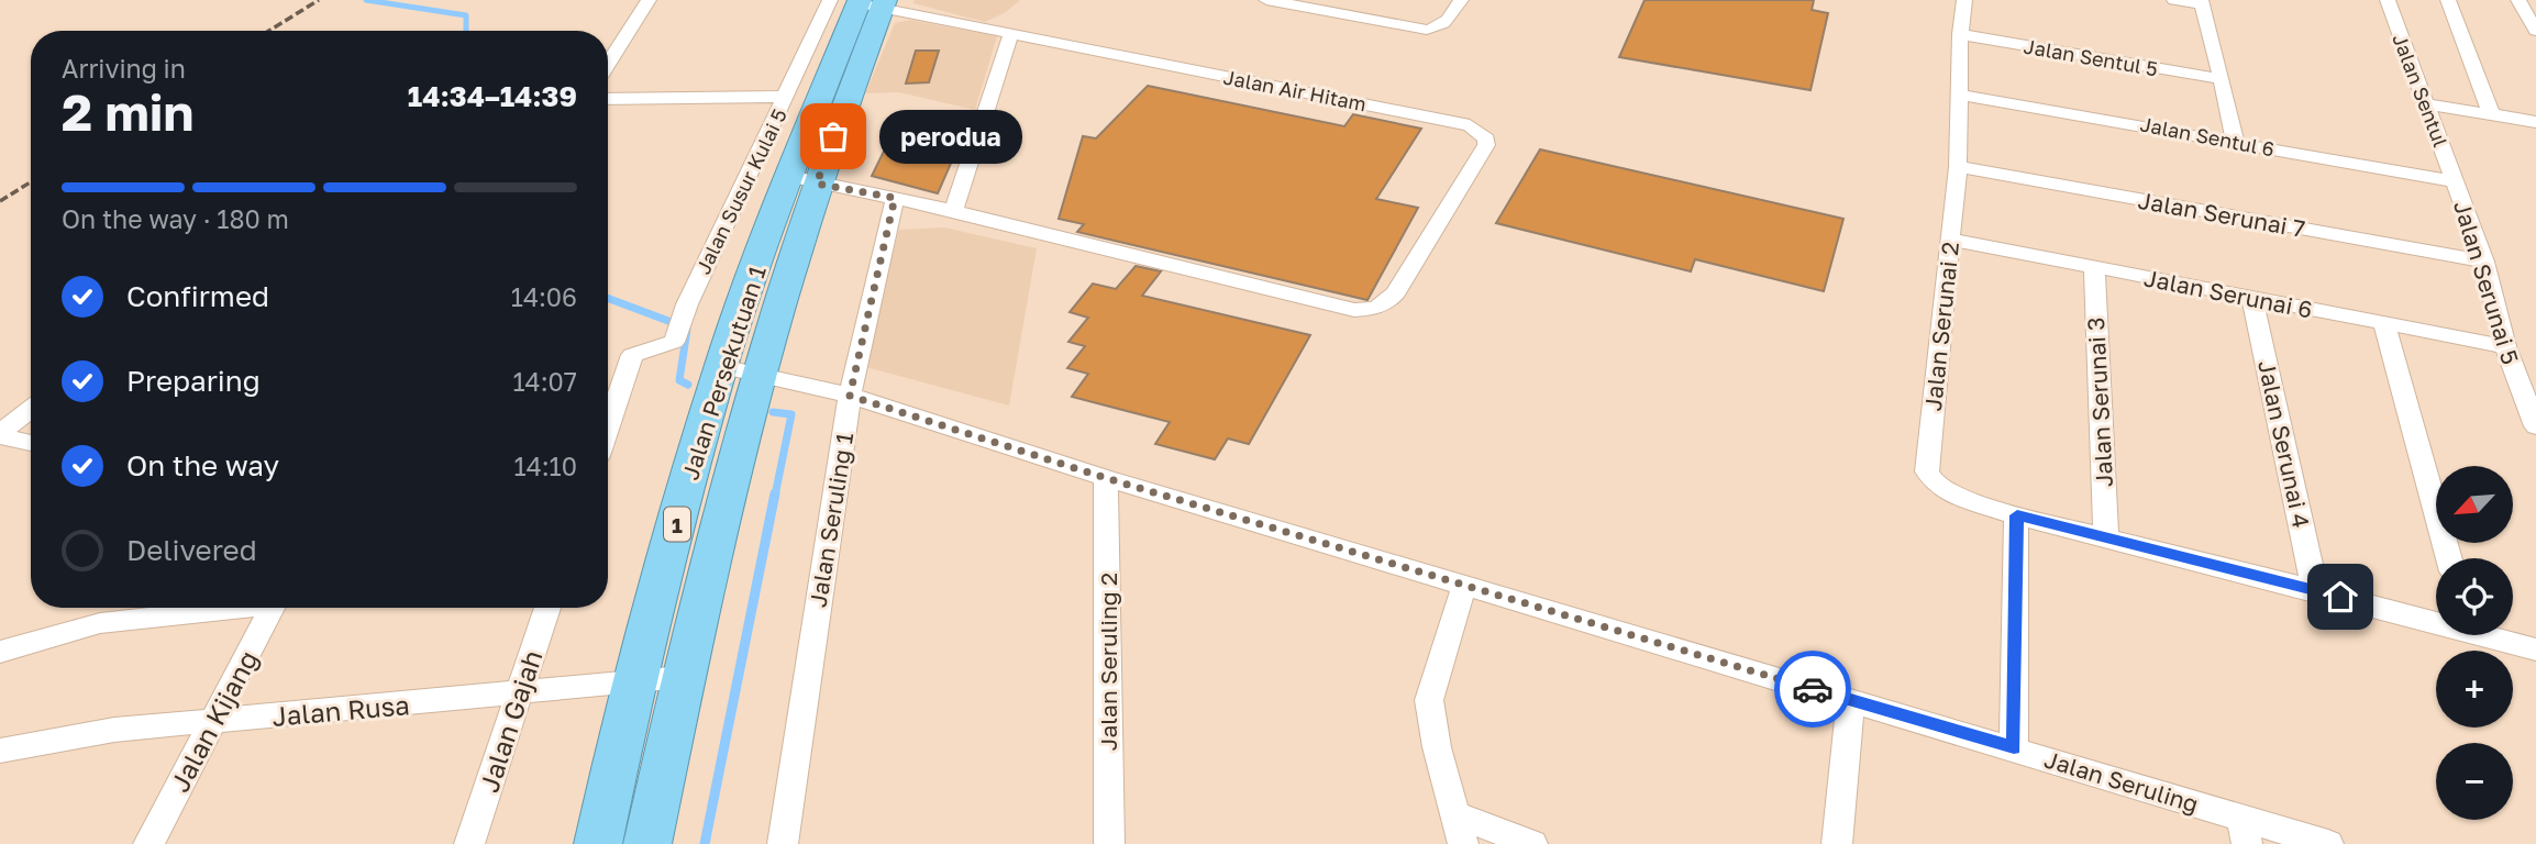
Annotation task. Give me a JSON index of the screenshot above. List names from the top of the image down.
{
  "streets": {
    "highway": ["Jalan Persekutuan 1", "1"],
    "street": [
      "Jalan Sentul 5",
      "Jalan Air Hitam",
      "Jalan Sentul",
      "Jalan Sentul 6",
      "Jalan Susur Kulai 5",
      "Jalan Serunai 7",
      "Jalan Serunai 5",
      "Jalan Serunai 6",
      "Jalan Serunai 2",
      "Jalan Serunai 3",
      "Jalan Serunai 4",
      "Jalan Seruling 1",
      "Jalan Seruling 2",
      "Jalan Rusa",
      "Jalan Kijang",
      "Jalan Gajah",
      "Jalan Seruling"
    ]
  },
  "crossings": [
    ["Jalan Sentul 5", "Jalan Serunai 2"],
    ["Jalan Air Hitam", "Jalan Persekutuan 1"],
    ["Jalan Sentul", "Jalan Sentul 6"],
    ["Jalan Sentul", "Jalan Serunai 5"],
    ["Jalan Sentul 6", "Jalan Serunai 5"],
    ["Jalan Sentul 6", "Jalan Serunai 2"],
    ["Jalan Serunai 7", "Jalan Serunai 5"],
    ["Jalan Serunai 7", "Jalan Serunai 2"],
    ["Jalan Serunai 5", "Jalan Serunai 6"],
    ["Jalan Serunai 6", "Jalan Serunai 2"],
    ["Jalan Serunai 6", "Jalan Serunai 3"],
    ["Jalan Serunai 6", "Jalan Serunai 4"],
    ["Jalan Persekutuan 1", "Jalan Rusa"],
    ["Jalan Persekutuan 1", "Jalan Seruling"],
    ["Jalan Seruling 1", "Jalan Seruling"],
    ["Jalan Seruling 2", "Jalan Seruling"],
    ["Jalan Rusa", "Jalan Kijang"],
    ["Jalan Rusa", "Jalan Gajah"]
  ],
  "places": ["perodua"],
  "north": "bottom left",
  "page": {
    "heading": ["2 min", "Arriving in", "14:34–14:39"],
    "bubble": "perodua",
    "bar": "On the way · 180 m",
    "list": [
      ["Confirmed", "14:06"],
      ["Preparing", "14:07"],
      ["On the way", "14:10"],
      "Delivered"
    ],
    "map_buttons": ["+", "−"]
  }
}
